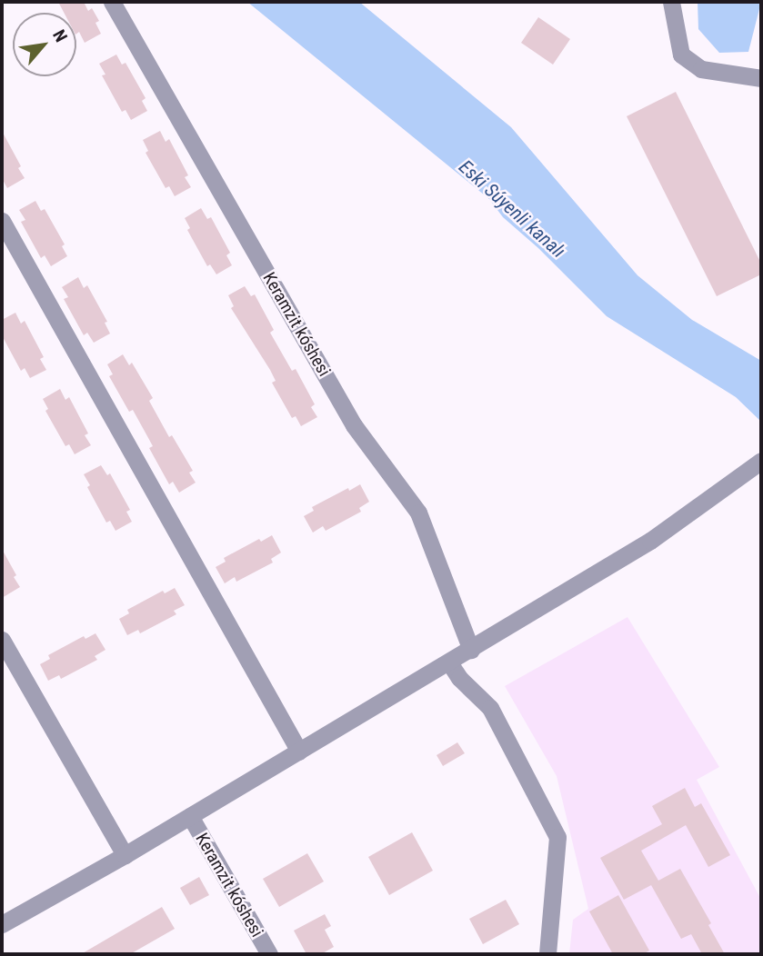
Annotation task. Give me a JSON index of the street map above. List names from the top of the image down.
{
  "streets": {
    "street": ["Keramzit kóshesi"]
  },
  "water": ["Eski Súyenli kanalı"],
  "north": "top right"
}
